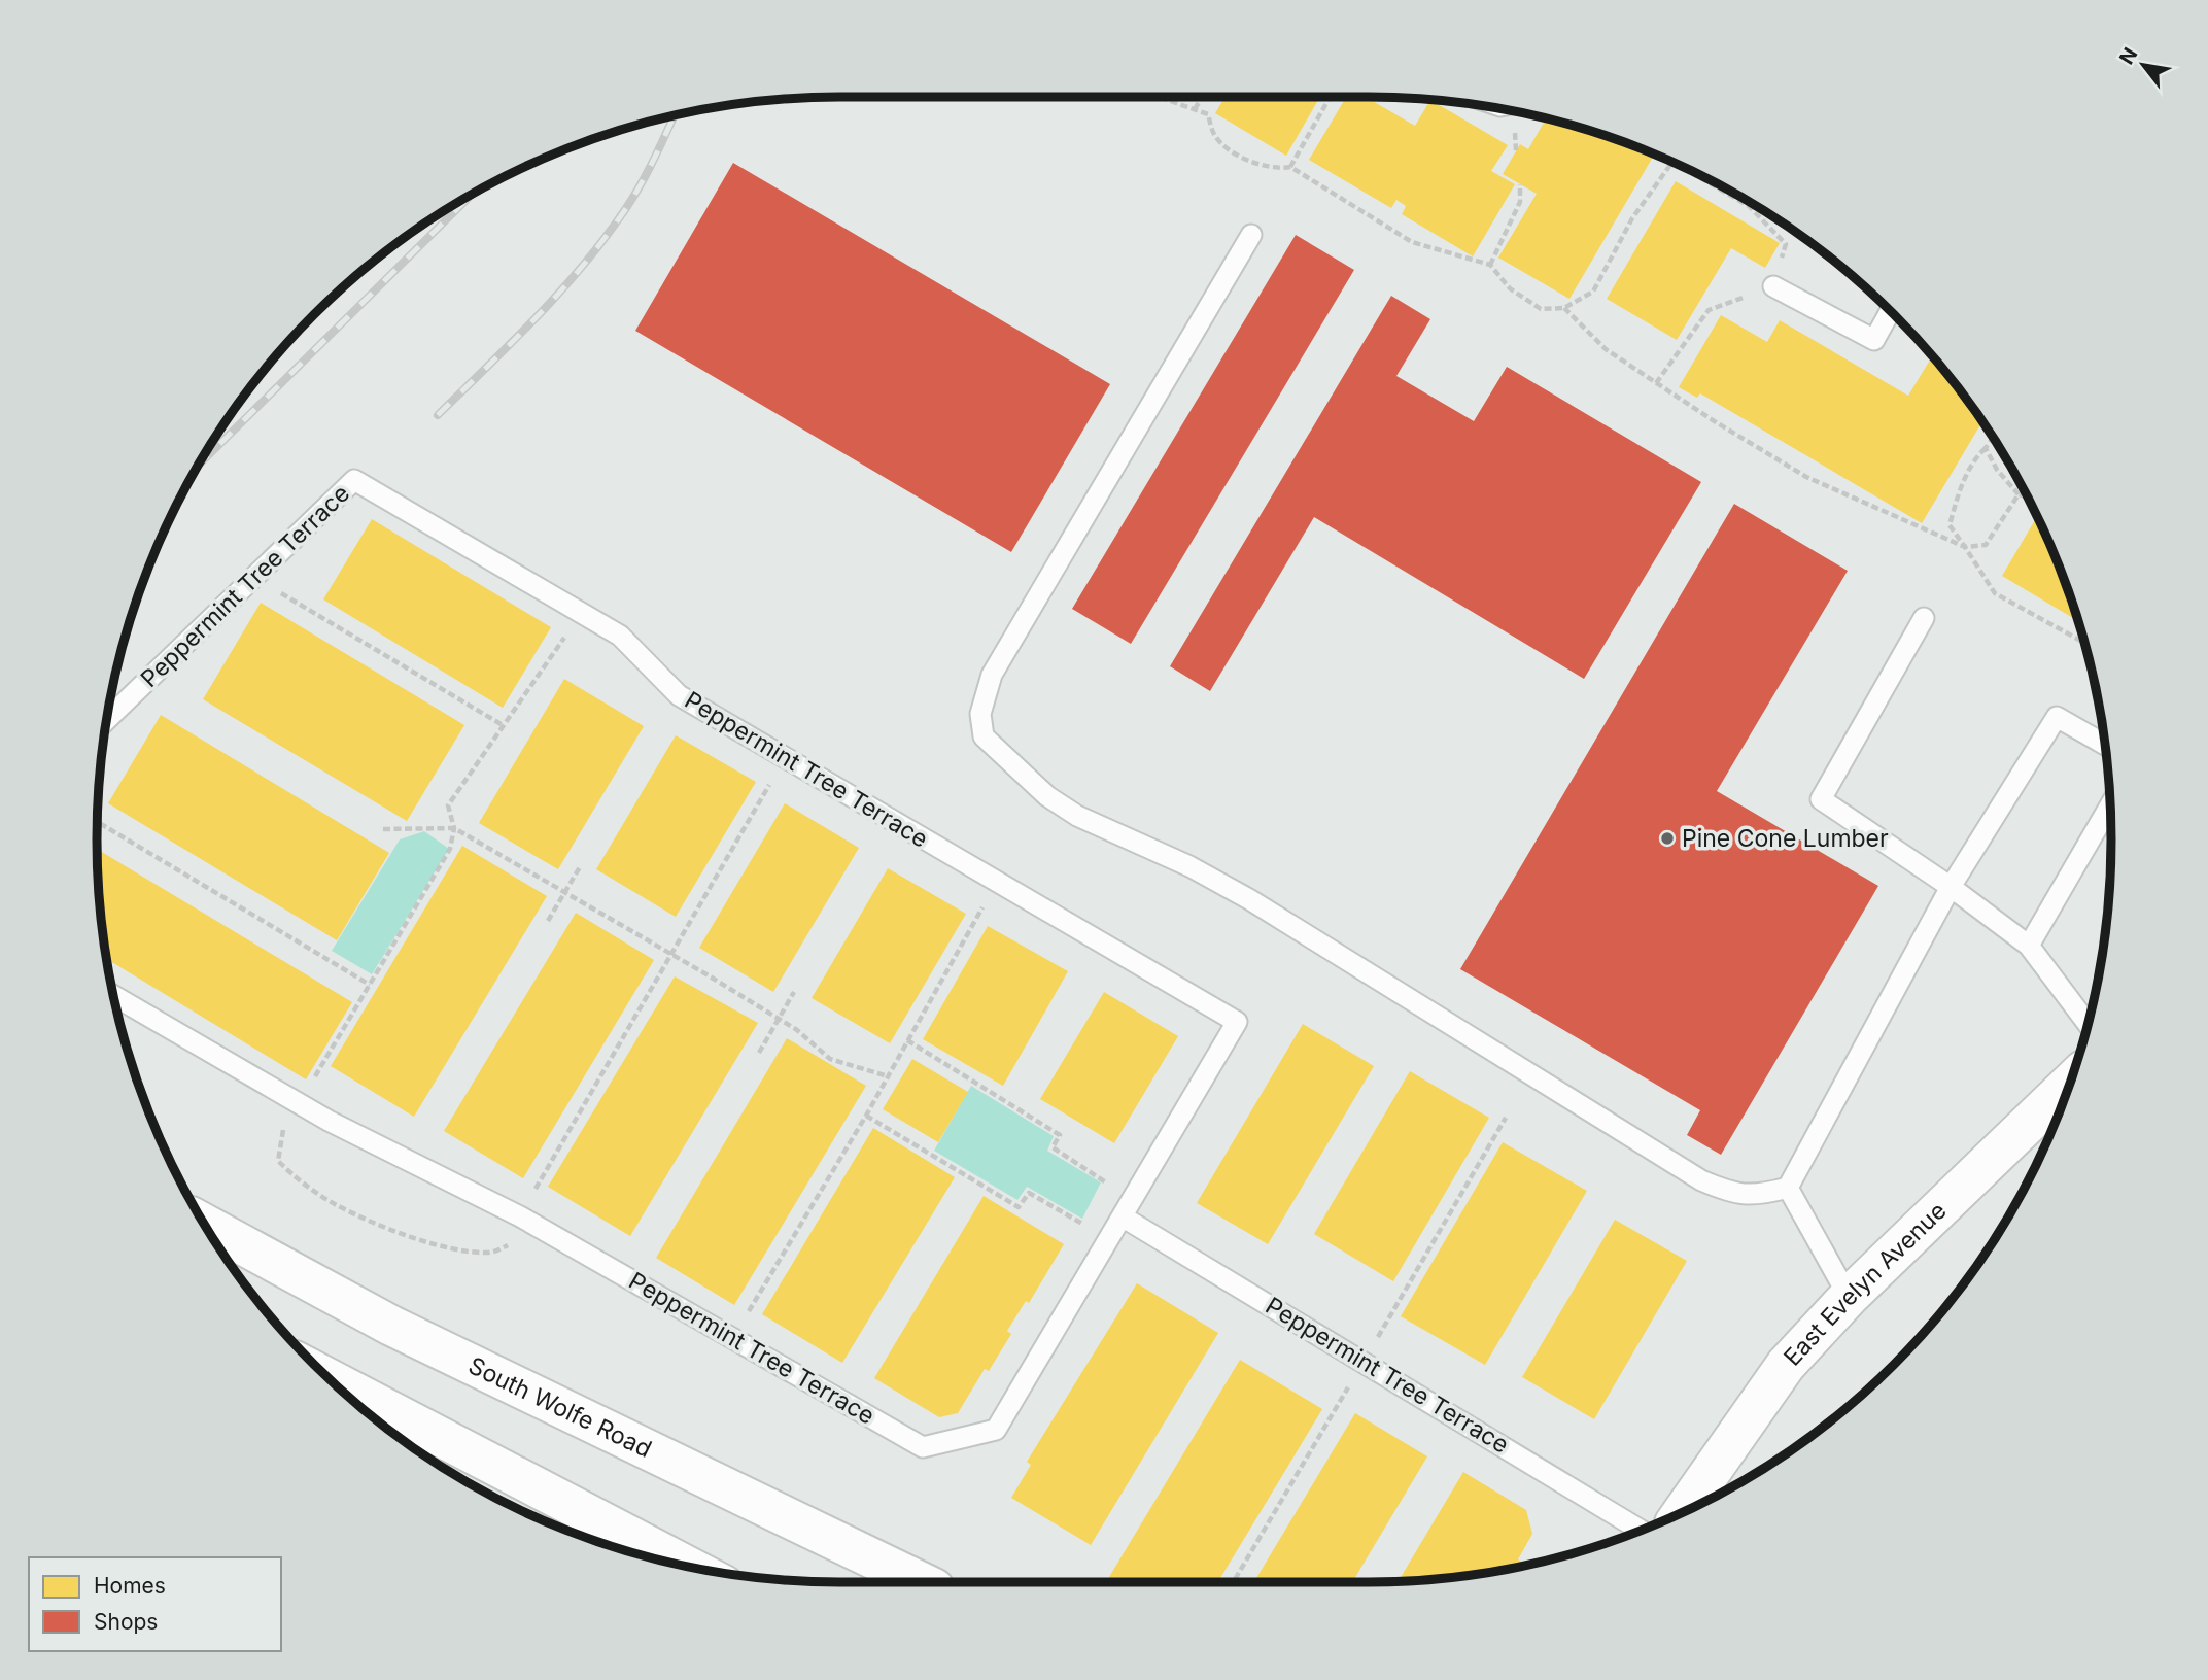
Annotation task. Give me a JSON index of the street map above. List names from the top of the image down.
{
  "streets": {
    "main road": ["East Evelyn Avenue", "South Wolfe Road"],
    "lane": ["Peppermint Tree Terrace"]
  },
  "places": ["Pine Cone Lumber"],
  "legend": ["Homes", "Shops"],
  "north": "top left"
}
